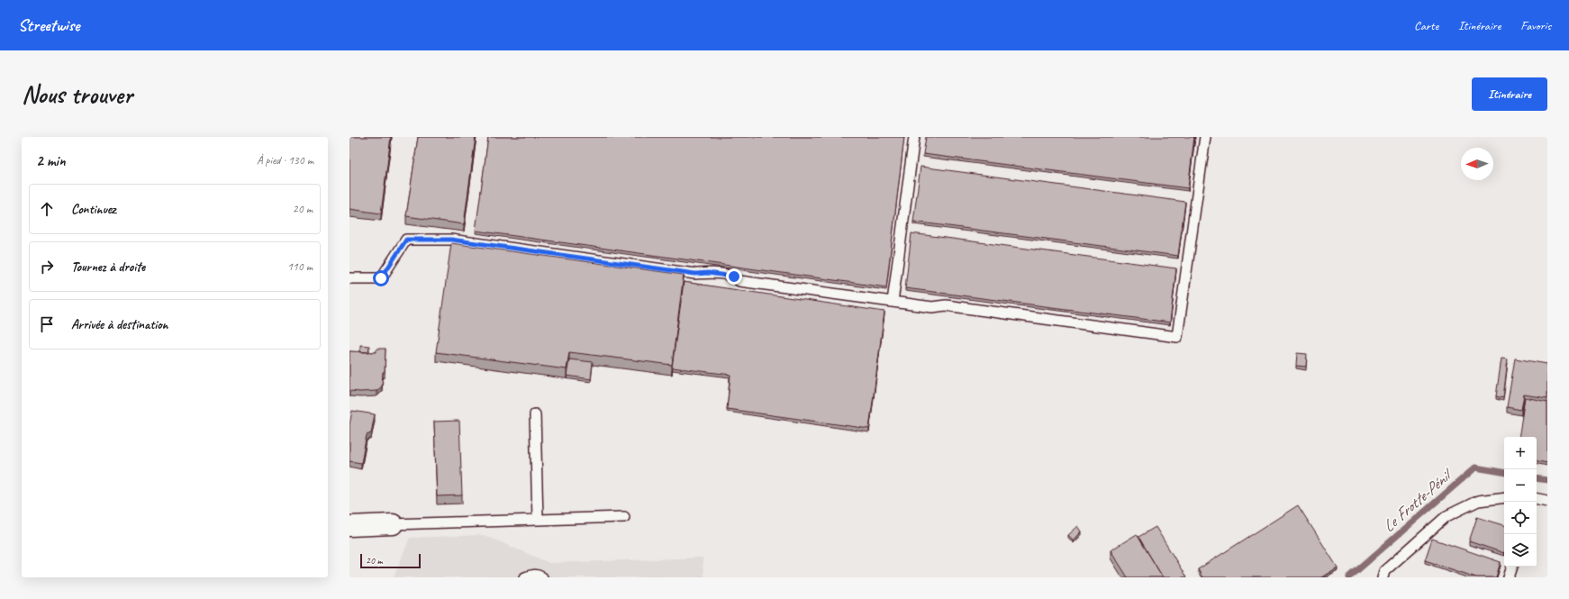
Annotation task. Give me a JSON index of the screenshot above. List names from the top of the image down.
{
  "water": ["Le Frotte-Pénil"],
  "scale_bar": "20 m",
  "north": "left",
  "page": {
    "header": "Streetwise",
    "nav": ["Carte", "Itinéraire", "Favoris"],
    "buttons": "Itinéraire",
    "title": "Nous trouver",
    "heading": ["2 min", "À pied · 130 m"],
    "list": [
      ["Continuez", "20 m"],
      ["Tournez à droite", "110 m"],
      "Arrivée à destination"
    ],
    "map_buttons": ["+", "−"],
    "scale": "20 m"
  }
}
